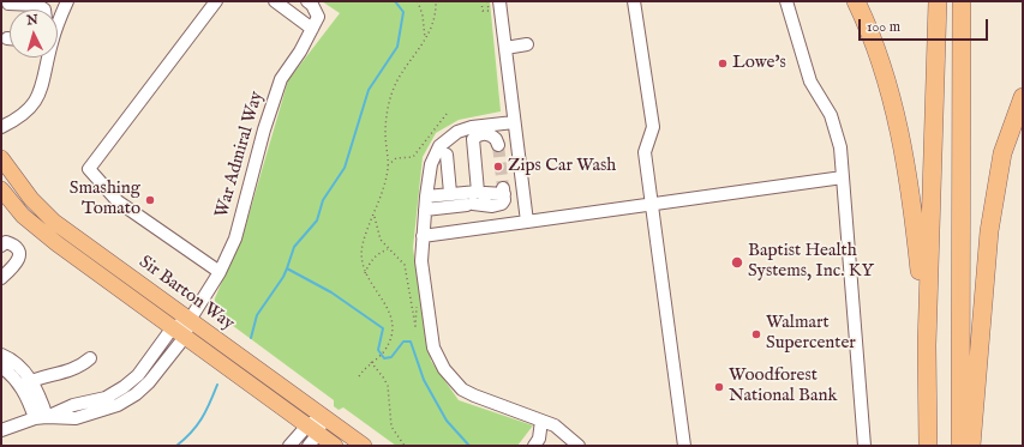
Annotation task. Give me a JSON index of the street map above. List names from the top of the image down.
{
  "streets": {
    "main road": ["Sir Barton Way"],
    "street": ["War Admiral Way"]
  },
  "crossings": [
    ["War Admiral Way", "Sir Barton Way"]
  ],
  "places": [
    "Lowe's",
    "Zips Car Wash",
    "Smashing Tomato",
    "Baptist Health Systems, Inc. KY",
    "Walmart Supercenter",
    "Woodforest National Bank"
  ],
  "scale_bar": "100 m",
  "north": "top"
}
